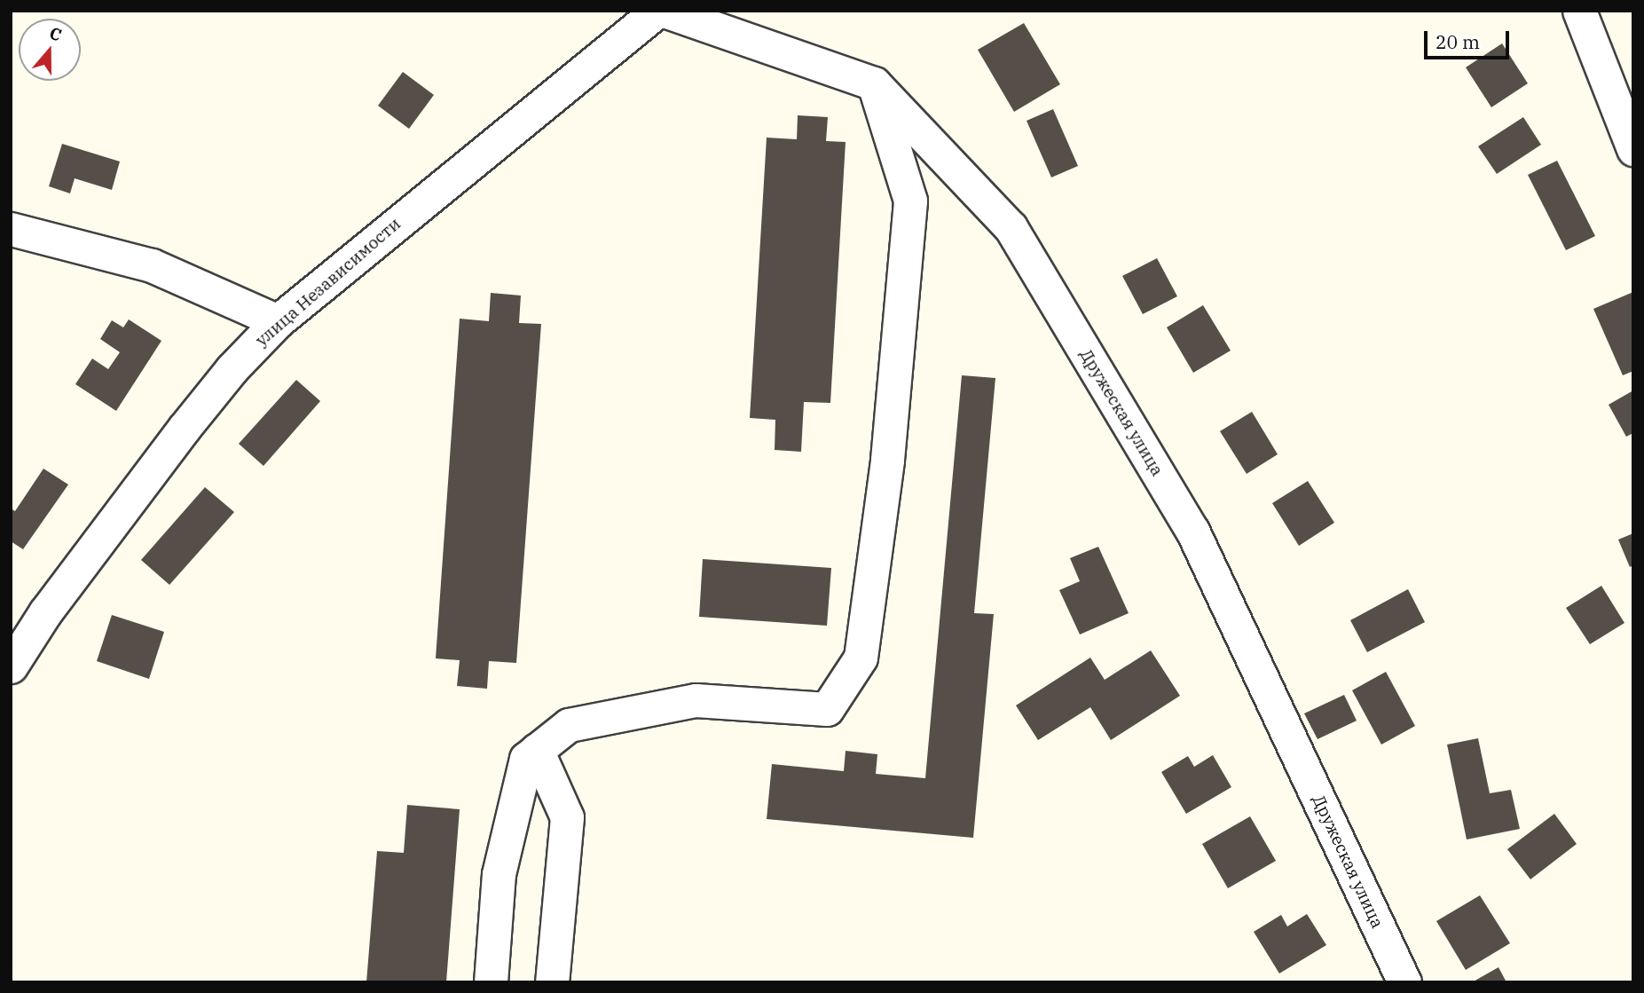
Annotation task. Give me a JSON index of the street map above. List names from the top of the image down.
{
  "streets": {
    "street": ["улица Независимости", "Дружеская улица"]
  },
  "scale_bar": "20 m",
  "north": "top"
}
